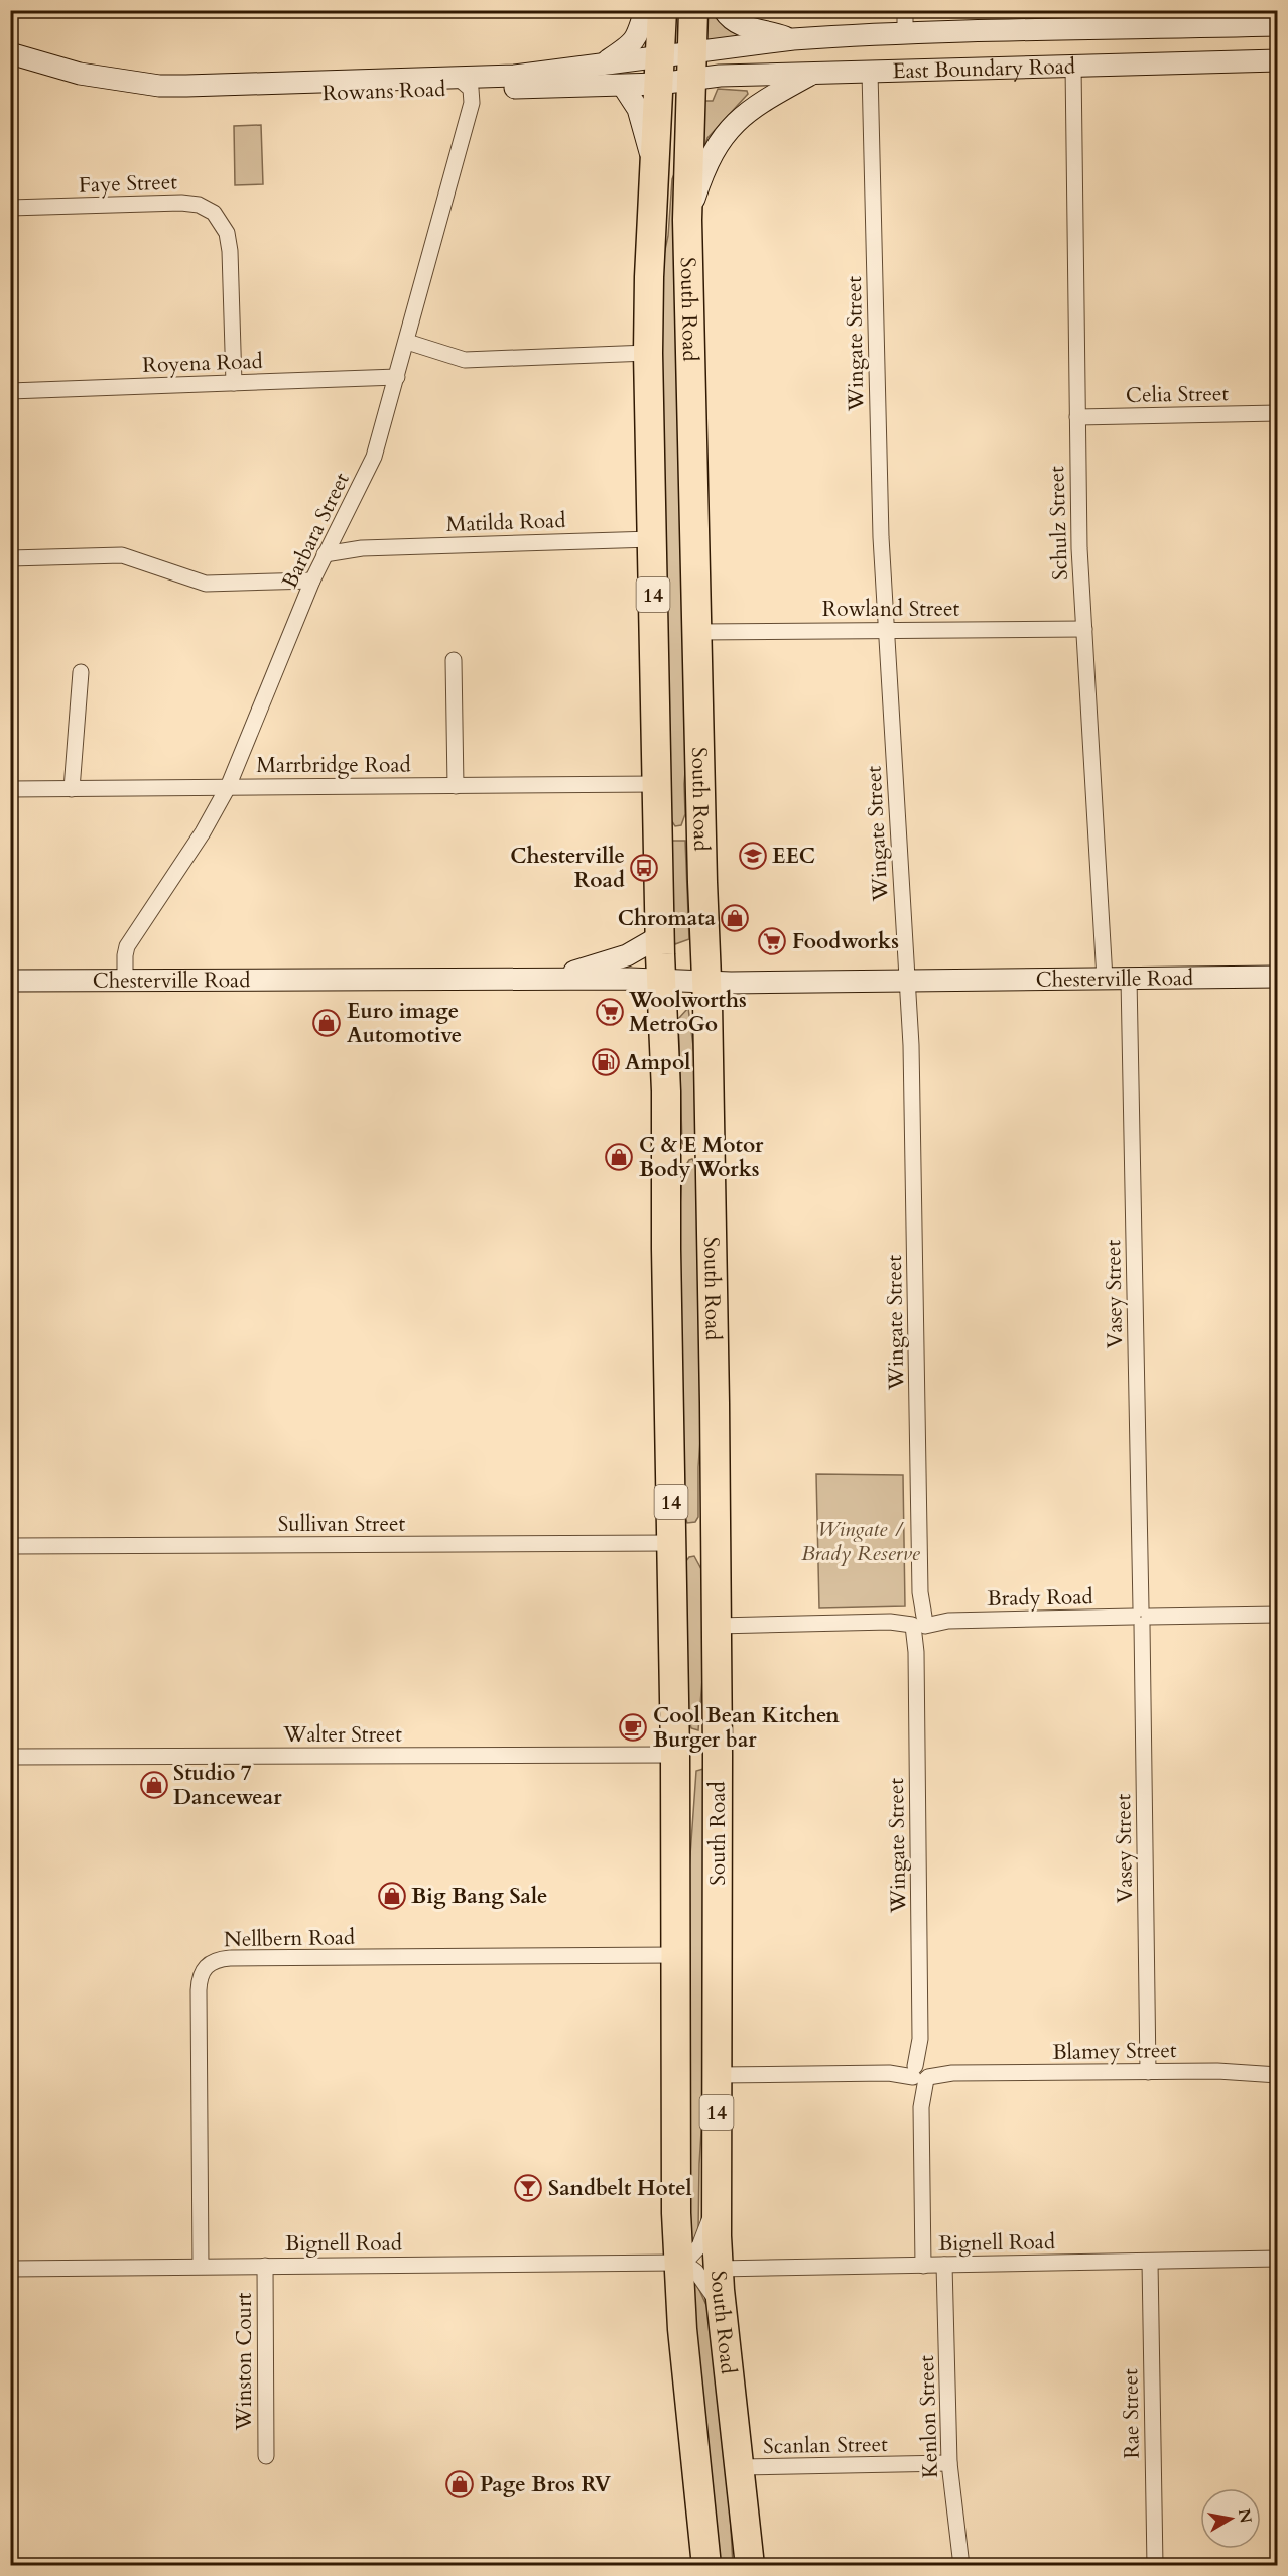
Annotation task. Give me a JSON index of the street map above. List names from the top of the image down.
{
  "streets": {
    "highway": ["South Road", "14"],
    "main road": ["East Boundary Road", "Rowans Road", "Chesterville Road"],
    "street": [
      "Faye Street",
      "Wingate Street",
      "Royena Road",
      "Celia Street",
      "Matilda Road",
      "Schulz Street",
      "Barbara Street",
      "Rowland Street",
      "Marrbridge Road",
      "Vasey Street",
      "Sullivan Street",
      "Brady Road",
      "Walter Street",
      "Nellbern Road",
      "Blamey Street",
      "Bignell Road",
      "Winston Court",
      "Rae Street",
      "Kenlon Street",
      "Scanlan Street"
    ]
  },
  "crossings": [
    ["East Boundary Road", "Rowans Road"],
    ["East Boundary Road", "South Road"],
    ["East Boundary Road", "Wingate Street"],
    ["East Boundary Road", "Schulz Street"],
    ["Rowans Road", "South Road"],
    ["Rowans Road", "Barbara Street"],
    ["Faye Street", "Royena Road"],
    ["South Road", "Matilda Road"],
    ["South Road", "Rowland Street"],
    ["South Road", "Marrbridge Road"],
    ["South Road", "Chesterville Road"],
    ["South Road", "Sullivan Street"],
    ["South Road", "Brady Road"],
    ["South Road", "Walter Street"],
    ["South Road", "Nellbern Road"],
    ["South Road", "Blamey Street"],
    ["South Road", "Bignell Road"],
    ["South Road", "Scanlan Street"],
    ["Wingate Street", "Rowland Street"],
    ["Wingate Street", "Chesterville Road"],
    ["Wingate Street", "Brady Road"],
    ["Wingate Street", "Blamey Street"],
    ["Wingate Street", "Bignell Road"],
    ["Royena Road", "Barbara Street"],
    ["Celia Street", "Schulz Street"],
    ["Matilda Road", "Barbara Street"],
    ["Schulz Street", "Rowland Street"],
    ["Schulz Street", "Chesterville Road"],
    ["Barbara Street", "Marrbridge Road"],
    ["Barbara Street", "Chesterville Road"],
    ["Chesterville Road", "Vasey Street"],
    ["Vasey Street", "Brady Road"],
    ["Vasey Street", "Blamey Street"],
    ["Nellbern Road", "Bignell Road"],
    ["Bignell Road", "Winston Court"],
    ["Bignell Road", "Rae Street"],
    ["Bignell Road", "Kenlon Street"],
    ["Kenlon Street", "Scanlan Street"]
  ],
  "parks": ["Wingate / Brady Reserve"],
  "places": {
    "school or university": ["EEC"],
    "bus stop": ["Chesterville Road"],
    "shop": [
      "Chromata",
      "Euro image Automotive",
      "C & E Motor Body Works",
      "Studio 7 Dancewear",
      "Big Bang Sale",
      "Page Bros RV"
    ],
    "supermarket": ["Foodworks", "Woolworths MetroGo"],
    "fuel station": ["Ampol"],
    "cafe": ["Cool Bean Kitchen Burger bar"],
    "bar": ["Sandbelt Hotel"]
  },
  "north": "right"
}
